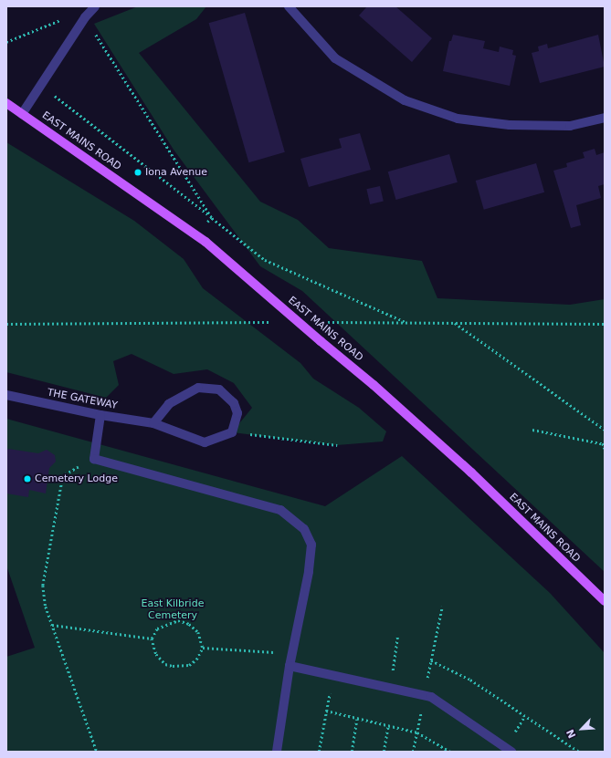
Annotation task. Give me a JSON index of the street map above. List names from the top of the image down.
{
  "streets": {
    "main road": ["EAST MAINS ROAD"],
    "street": ["THE GATEWAY"]
  },
  "parks": ["East Kilbride Cemetery"],
  "places": ["Iona Avenue", "Cemetery Lodge"],
  "north": "bottom left"
}
